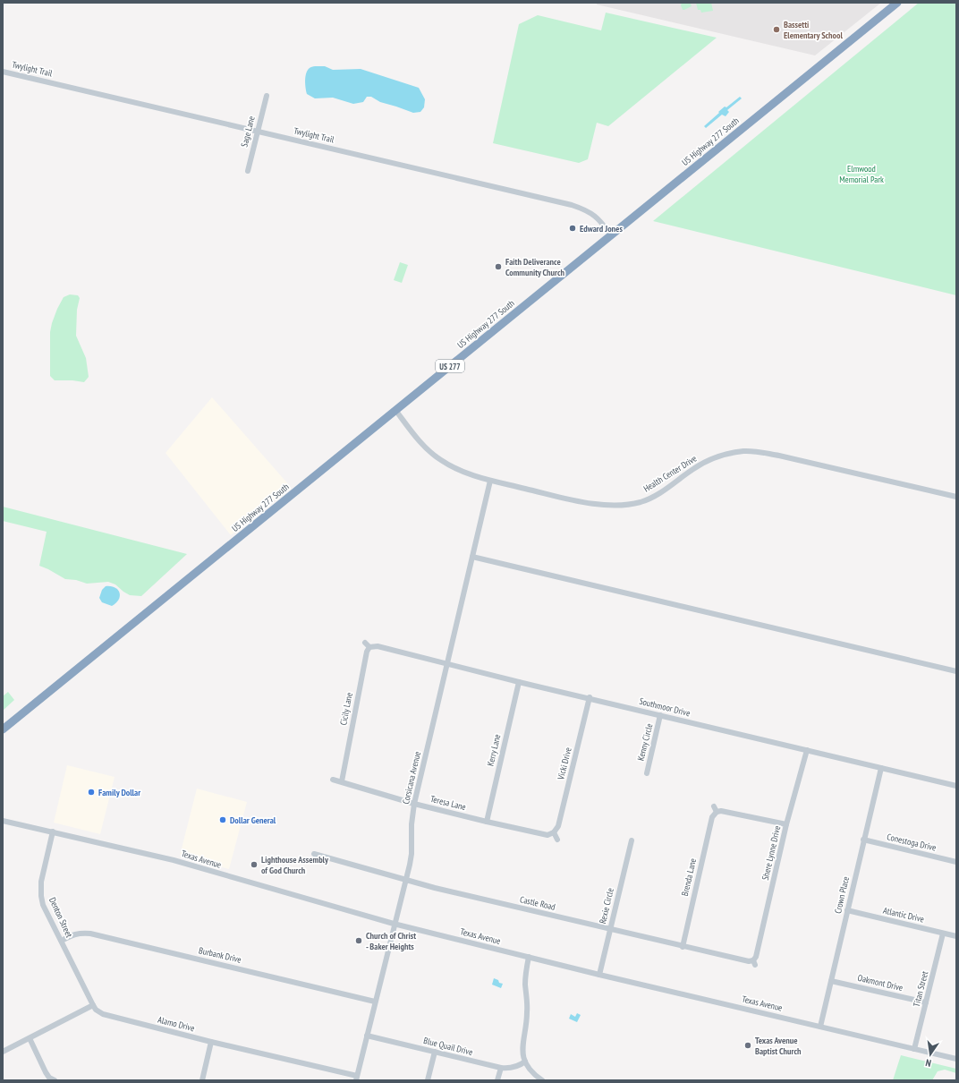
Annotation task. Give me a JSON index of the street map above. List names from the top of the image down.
{
  "streets": {
    "highway": ["US Highway 277 South", "US 277"],
    "street": [
      "Twylight Trail",
      "Sage Lane",
      "Health Center Drive",
      "Southmoor Drive",
      "Cicily Lane",
      "Kenny Circle",
      "Kerry Lane",
      "Vicki Drive",
      "Corsicana Avenue",
      "Teresa Lane",
      "Conestoga Drive",
      "Shere Lynne Drive",
      "Texas Avenue",
      "Brenda Lane",
      "Crown Place",
      "Castle Road",
      "Rexie Circle",
      "Atlantic Drive",
      "Denton Street",
      "Burbank Drive",
      "Oakmont Drive",
      "Titan Street",
      "Alamo Drive",
      "Blue Quail Drive"
    ]
  },
  "crossings": [
    ["Twylight Trail", "Sage Lane"],
    ["Twylight Trail", "US Highway 277 South"],
    ["US Highway 277 South", "Health Center Drive"],
    ["Health Center Drive", "Corsicana Avenue"],
    ["Southmoor Drive", "Cicily Lane"],
    ["Southmoor Drive", "Kenny Circle"],
    ["Southmoor Drive", "Kerry Lane"],
    ["Southmoor Drive", "Vicki Drive"],
    ["Southmoor Drive", "Corsicana Avenue"],
    ["Southmoor Drive", "Shere Lynne Drive"],
    ["Southmoor Drive", "Crown Place"],
    ["Cicily Lane", "Teresa Lane"],
    ["Kerry Lane", "Teresa Lane"],
    ["Vicki Drive", "Teresa Lane"],
    ["Corsicana Avenue", "Teresa Lane"],
    ["Corsicana Avenue", "Texas Avenue"],
    ["Corsicana Avenue", "Castle Road"],
    ["Corsicana Avenue", "Burbank Drive"],
    ["Corsicana Avenue", "Alamo Drive"],
    ["Corsicana Avenue", "Blue Quail Drive"],
    ["Conestoga Drive", "Crown Place"],
    ["Shere Lynne Drive", "Brenda Lane"],
    ["Shere Lynne Drive", "Castle Road"],
    ["Texas Avenue", "Crown Place"],
    ["Texas Avenue", "Rexie Circle"],
    ["Texas Avenue", "Denton Street"],
    ["Texas Avenue", "Titan Street"],
    ["Brenda Lane", "Castle Road"],
    ["Crown Place", "Atlantic Drive"],
    ["Crown Place", "Oakmont Drive"],
    ["Castle Road", "Rexie Circle"],
    ["Atlantic Drive", "Titan Street"],
    ["Denton Street", "Burbank Drive"],
    ["Denton Street", "Alamo Drive"],
    ["Oakmont Drive", "Titan Street"]
  ],
  "parks": ["Elmwood Memorial Park"],
  "places": [
    "Bassetti Elementary School",
    "Edward Jones",
    "Faith Deliverance Community Church",
    "Family Dollar",
    "Dollar General",
    "Lighthouse Assembly of God Church",
    "Church of Christ - Baker Heights",
    "Texas Avenue Baptist Church"
  ],
  "north": "bottom"
}
